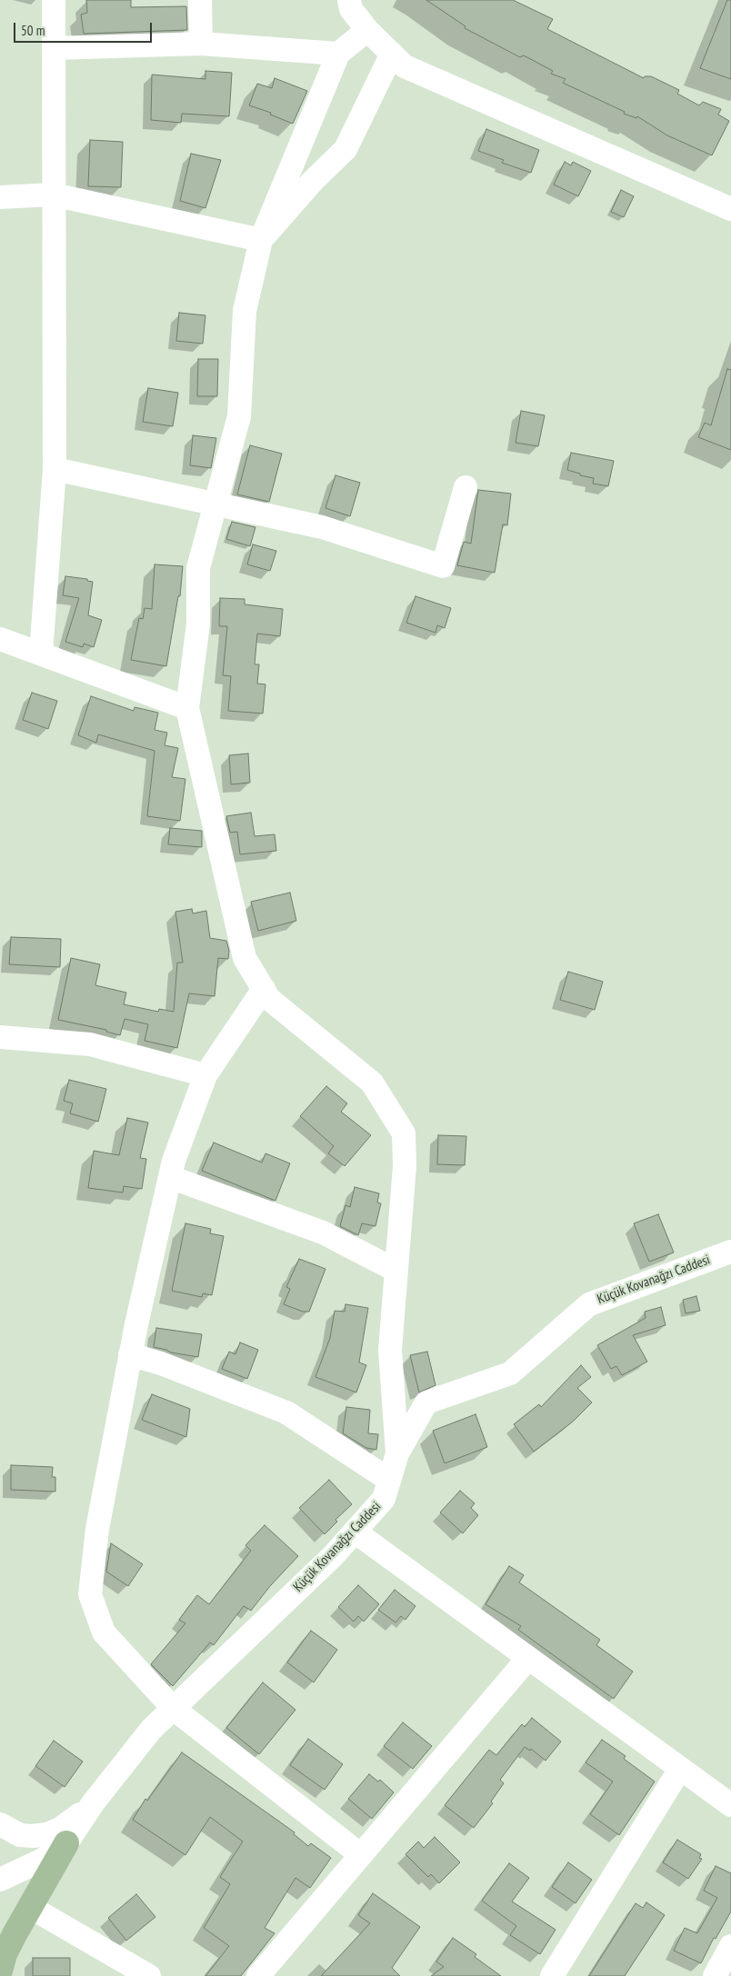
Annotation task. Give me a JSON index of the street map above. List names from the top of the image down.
{
  "streets": {
    "street": ["Küçük Kovanağzı Caddesi"]
  },
  "scale_bar": "50 m"
}
